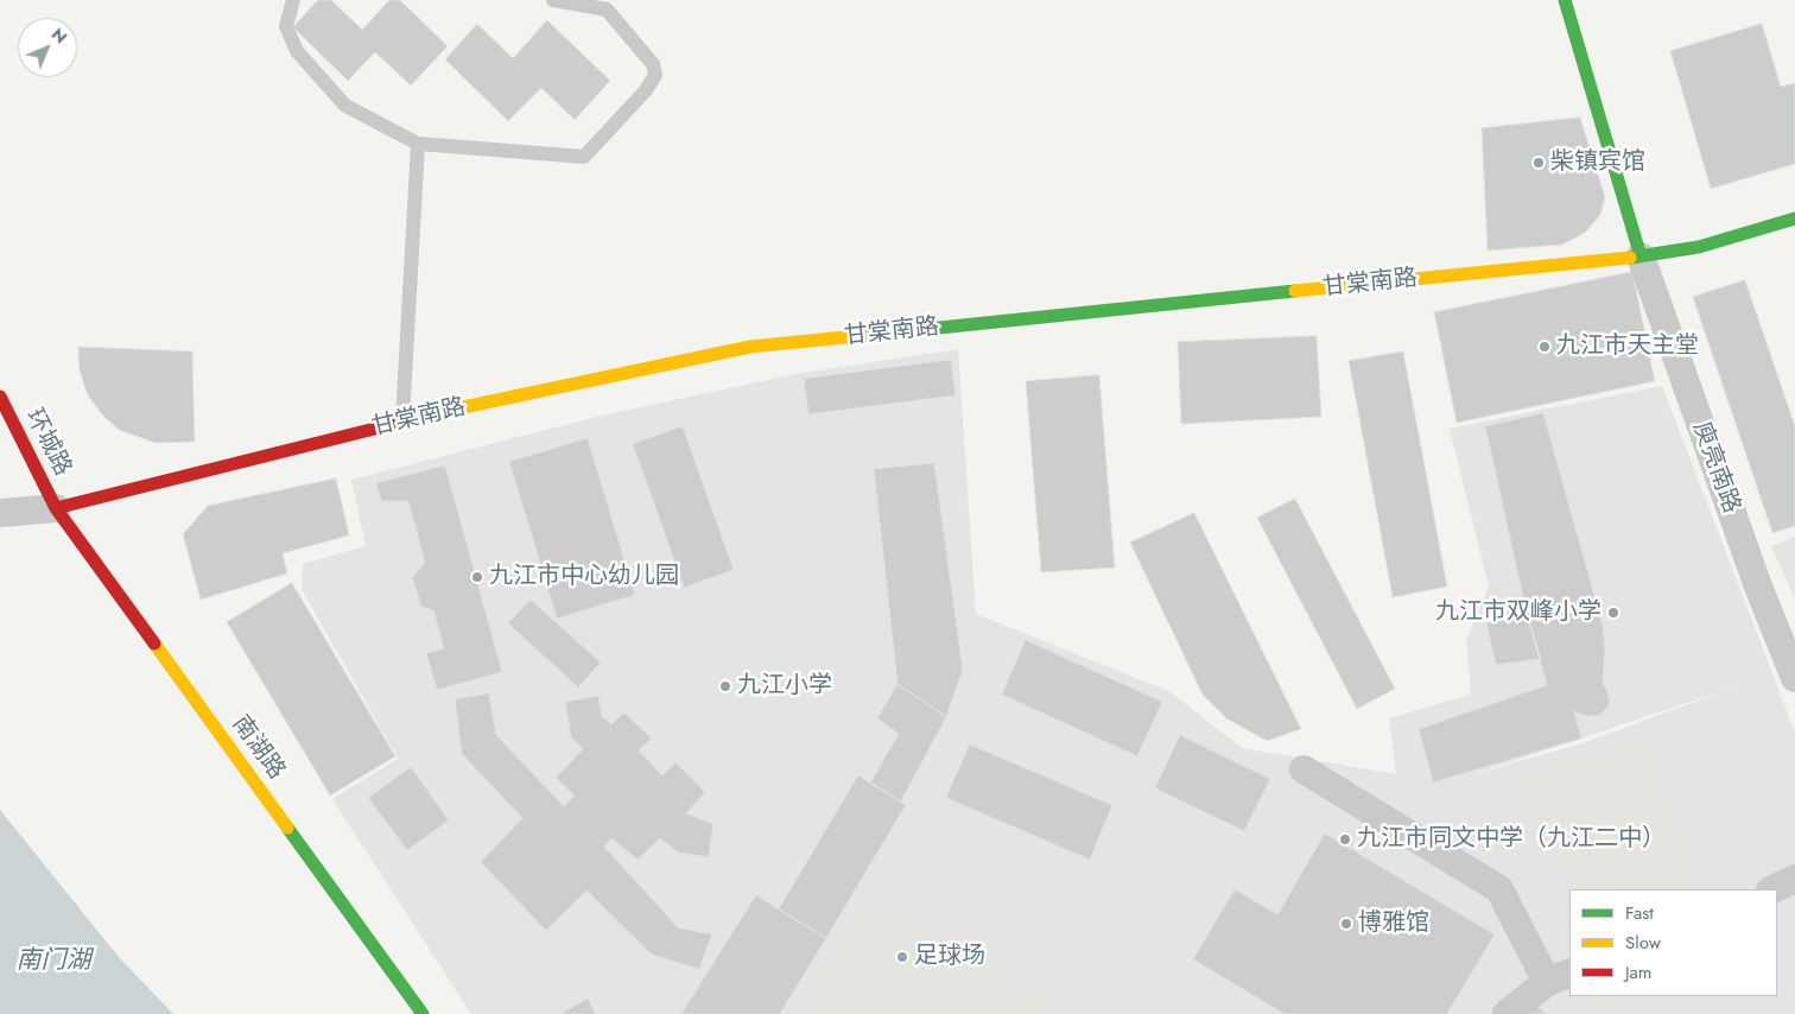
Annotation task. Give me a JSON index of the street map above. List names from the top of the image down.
{
  "streets": {
    "street": [
      "甘棠南路",
      "环城路",
      "庾亮南路",
      "南湖路"
    ]
  },
  "crossings": [
    ["甘棠南路", "环城路"],
    ["甘棠南路", "庾亮南路"],
    ["甘棠南路", "南湖路"],
    ["环城路", "南湖路"]
  ],
  "water": ["南门湖"],
  "places": [
    "柴镇宾馆",
    "九江市天主堂",
    "九江市中心幼儿园",
    "九江市双峰小学",
    "九江小学",
    "九江市同文中学（九江二中）",
    "博雅馆",
    "足球场"
  ],
  "legend": ["Fast", "Slow", "Jam"],
  "north": "top right"
}
